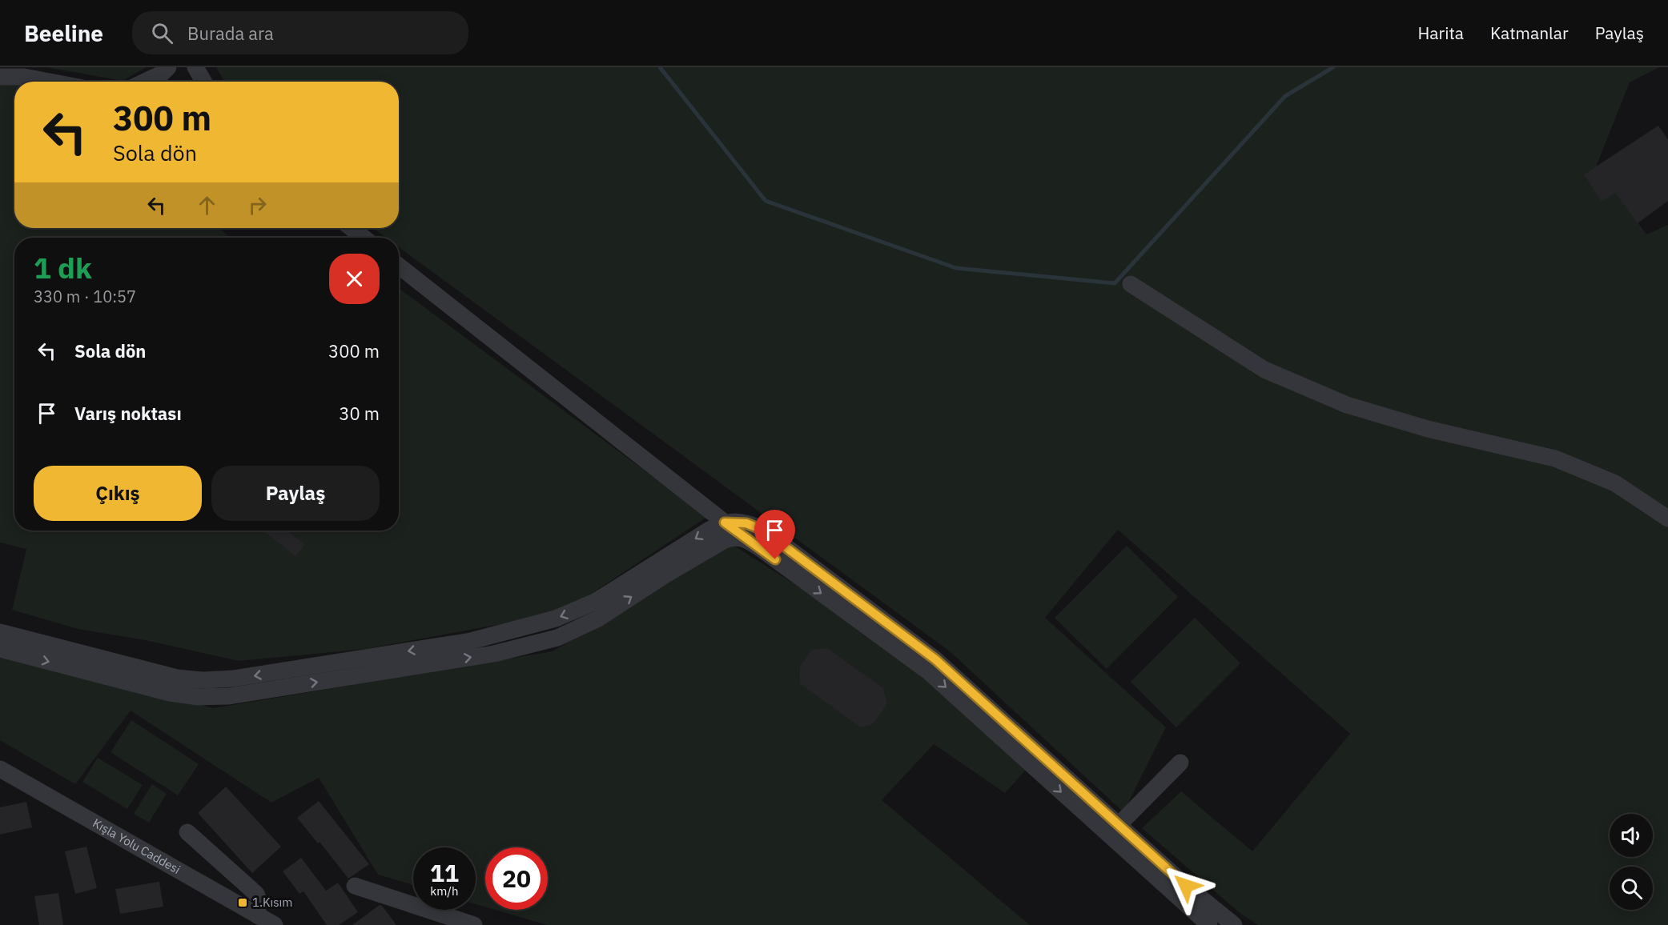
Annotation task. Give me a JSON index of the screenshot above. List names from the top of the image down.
{
  "streets": {
    "street": ["Kışla Yolu Caddesi"]
  },
  "places": {
    "transit": ["1.Kısım"]
  },
  "page": {
    "header": "Beeline",
    "search": "Burada ara",
    "nav": ["Harita", "Katmanlar", "Paylaş"],
    "turn": ["300 m", "Sola dön"],
    "heading": ["1 dk", "330 m · 10:57"],
    "list": [
      {
        "name": "Sola dön",
        "value": "300 m"
      },
      {
        "name": "Varış noktası",
        "value": "30 m"
      }
    ],
    "buttons": ["Çıkış", "Paylaş"],
    "speed": "11 km/h",
    "limit": "20"
  }
}
